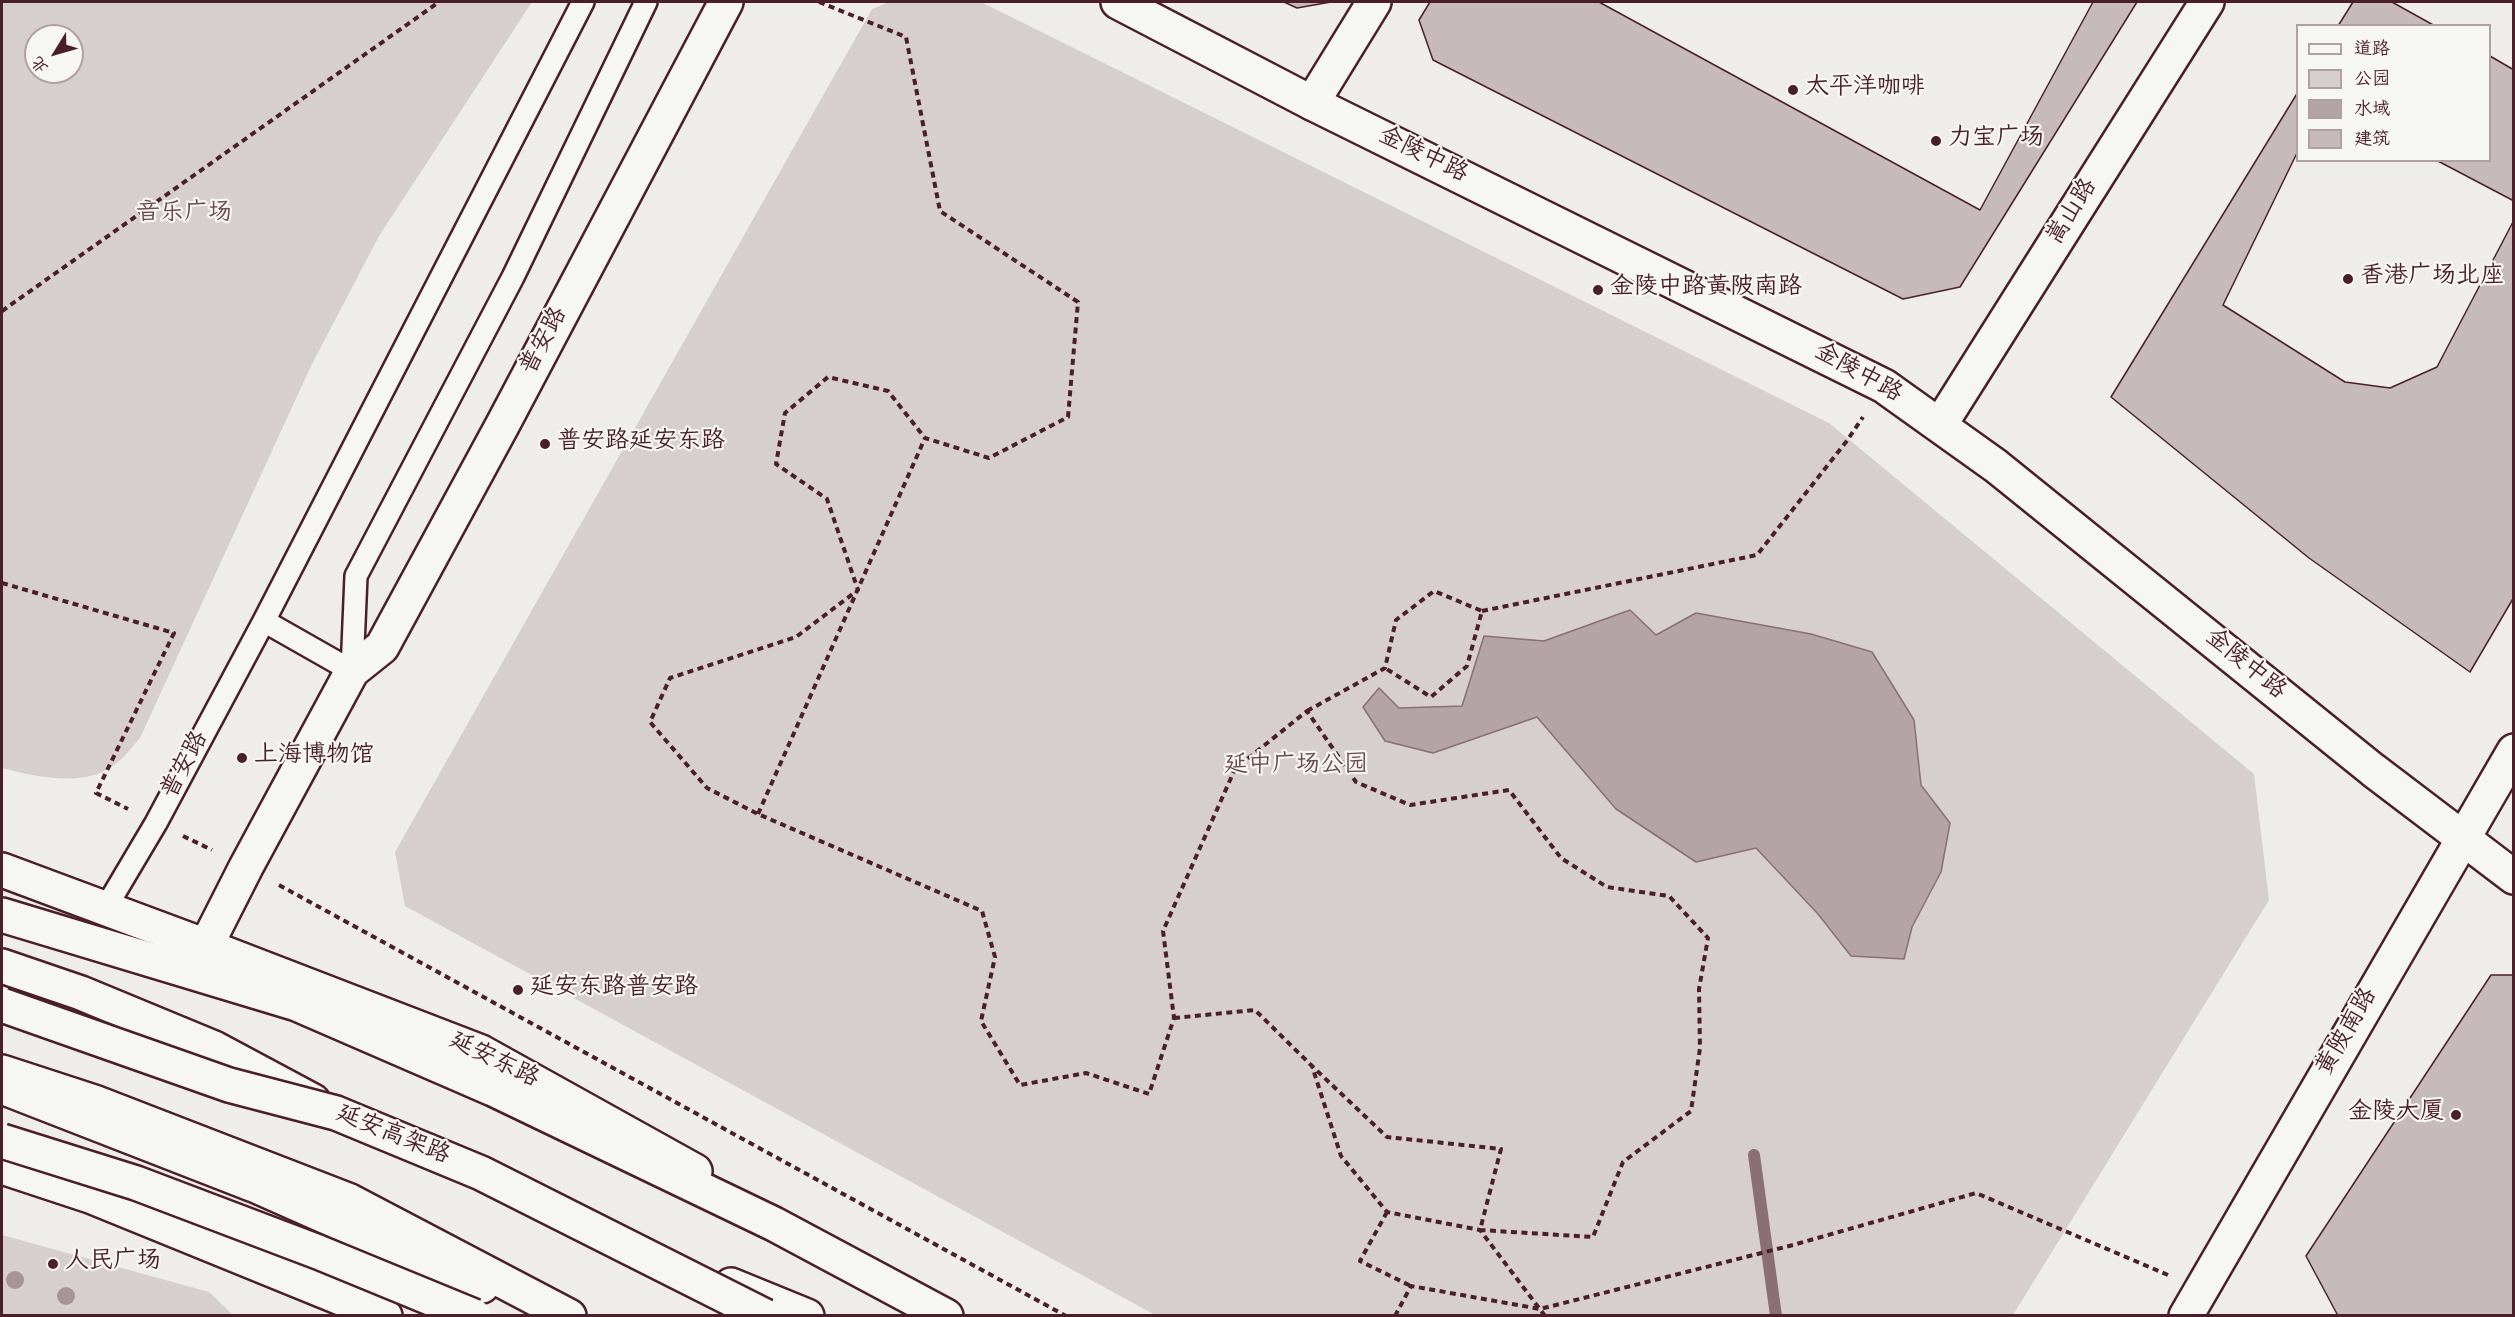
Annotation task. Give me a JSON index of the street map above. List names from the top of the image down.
{
  "streets": {
    "main road": [
      "金陵中路",
      "嵩山路",
      "普安路",
      "黄陂南路",
      "延安东路",
      "延安高架路"
    ]
  },
  "crossings": [
    ["金陵中路", "嵩山路"],
    ["金陵中路", "黄陂南路"],
    ["普安路", "延安东路"]
  ],
  "parks": ["音乐广场", "延中广场公园"],
  "places": [
    "太平洋咖啡",
    "力宝广场",
    "香港广场北座",
    "金陵中路黄陂南路",
    "普安路延安东路",
    "上海博物馆",
    "延安东路普安路",
    "金陵大厦",
    "人民广场"
  ],
  "legend": [
    "道路",
    "公园",
    "水域",
    "建筑"
  ],
  "north": "bottom left"
}
